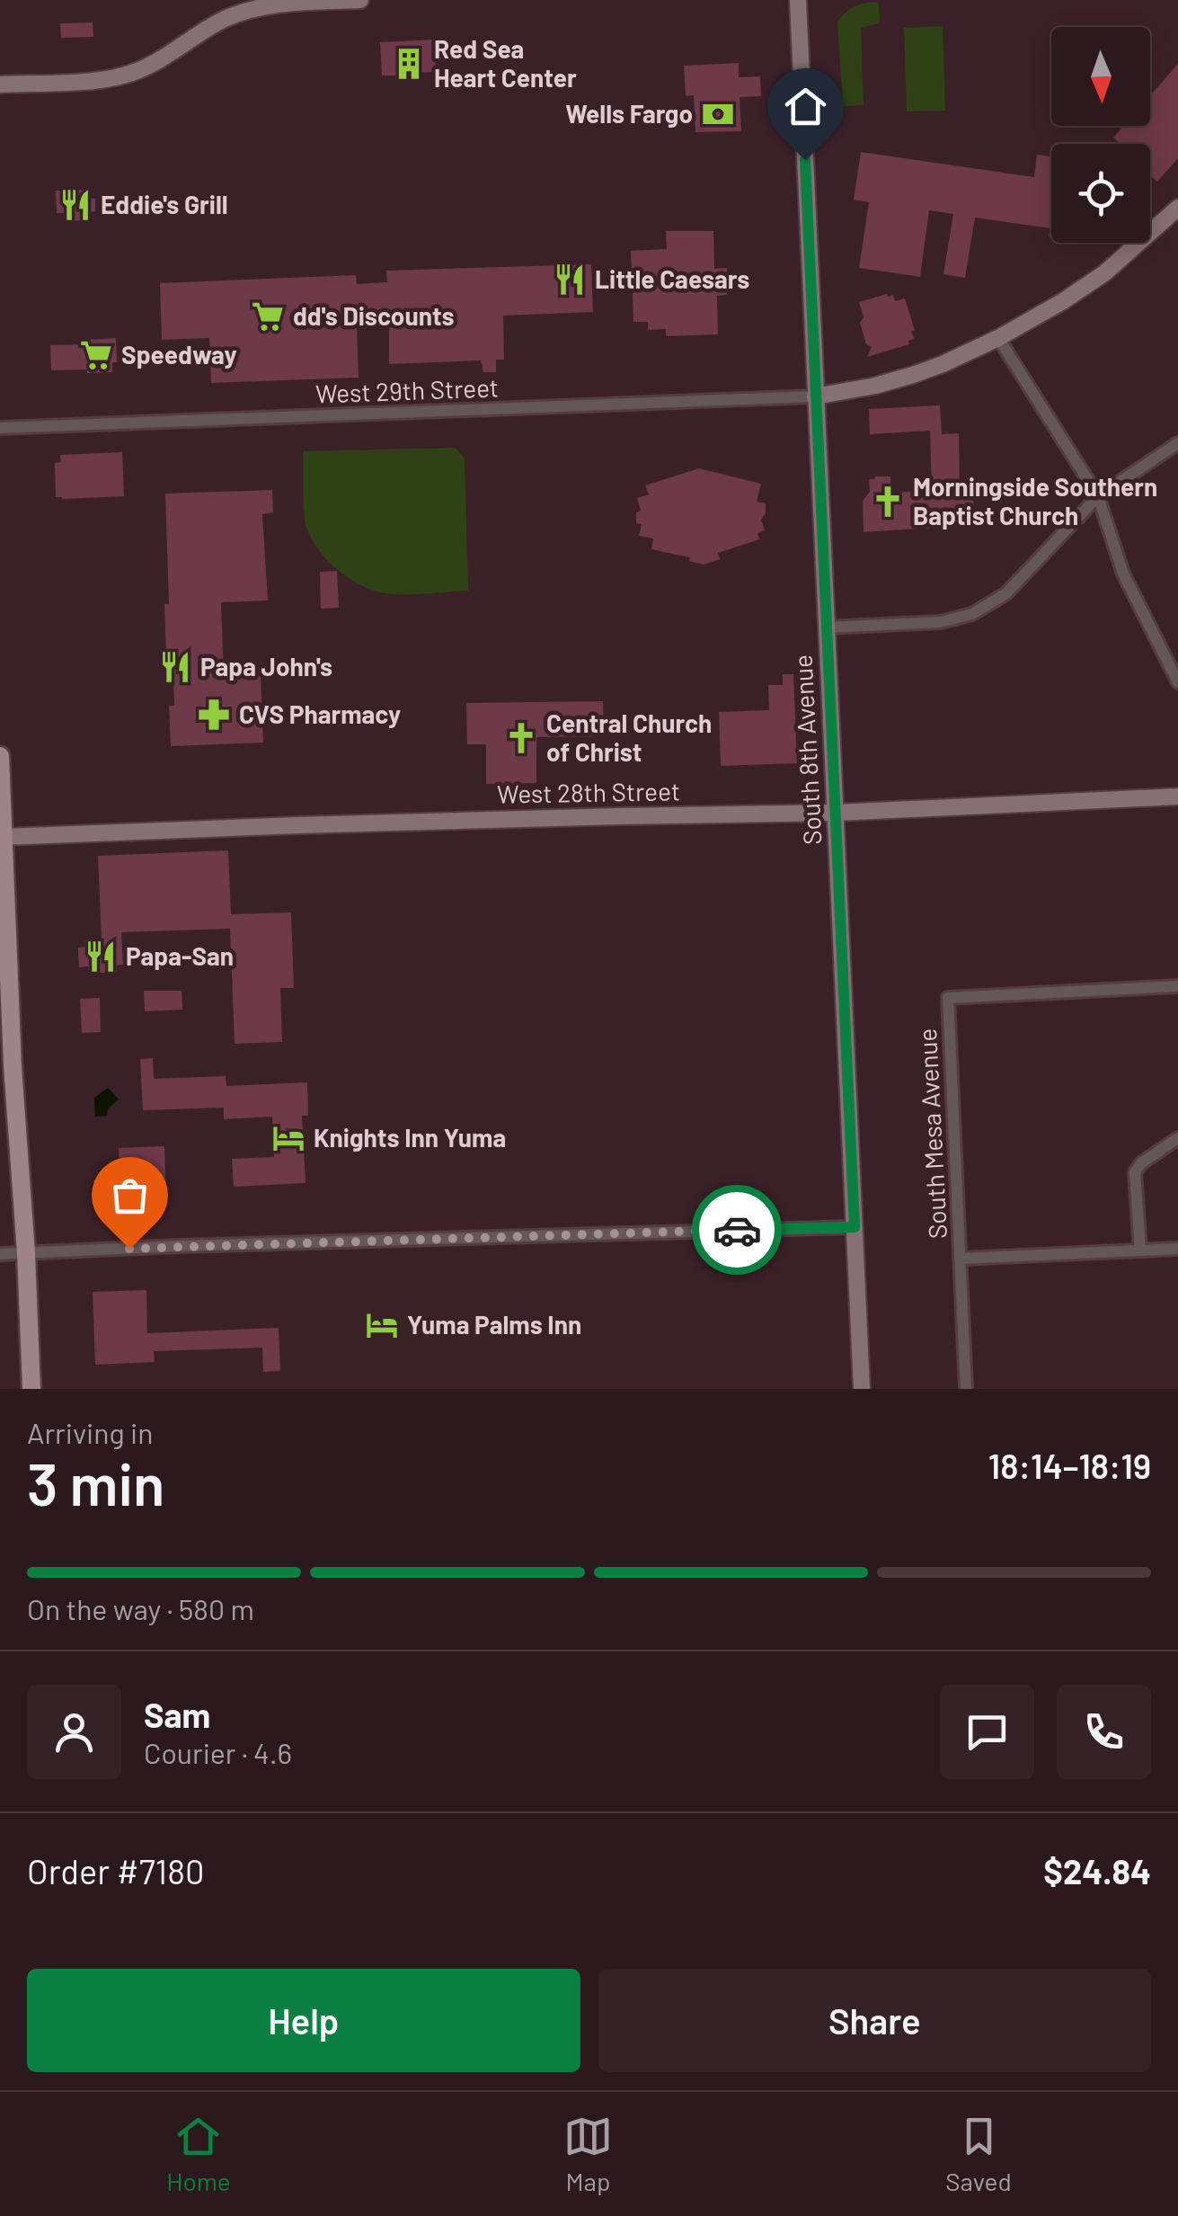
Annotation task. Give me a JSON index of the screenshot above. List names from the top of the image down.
{
  "streets": {
    "street": [
      "West 29th Street",
      "South 8th Avenue",
      "West 28th Street",
      "South Mesa Avenue"
    ]
  },
  "crossings": [
    ["West 29th Street", "South 8th Avenue"],
    ["South 8th Avenue", "West 28th Street"]
  ],
  "places": {
    "building": ["Red Sea Heart Center"],
    "bank": ["Wells Fargo"],
    "restaurant": [
      "Eddie's Grill",
      "Little Caesars",
      "Papa John's",
      "Papa-San"
    ],
    "supermarket": ["dd's Discounts", "Speedway"],
    "church": ["Morningside Southern Baptist Church", "Central Church of Christ"],
    "pharmacy": ["CVS Pharmacy"],
    "hotel": ["Knights Inn Yuma", "Yuma Palms Inn"]
  },
  "north": "bottom",
  "page": {
    "heading": ["3 min", "Arriving in", "18:14–18:19"],
    "panel": [
      "Sam",
      "Courier · 4.6",
      "Order #7180",
      "$24.84"
    ],
    "bar": "On the way · 580 m",
    "buttons": ["Help", "Share"],
    "tabs": ["Home", "Map", "Saved"]
  }
}
